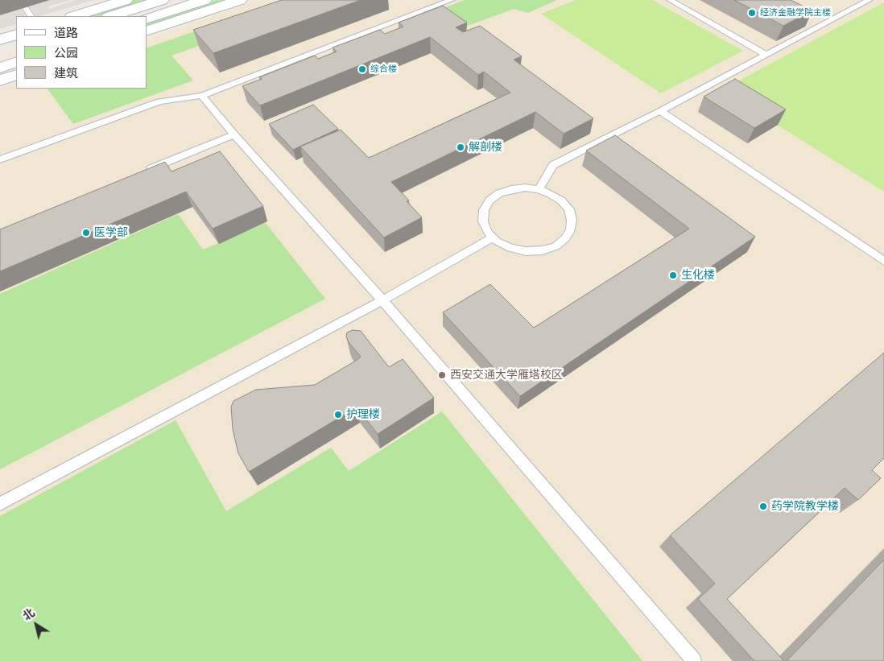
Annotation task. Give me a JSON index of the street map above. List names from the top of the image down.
{
  "places": [
    "经济金融学院主楼",
    "综合楼",
    "解剖楼",
    "医学部",
    "生化楼",
    "西安交通大学雁塔校区",
    "护理楼",
    "药学院教学楼"
  ],
  "legend": ["道路", "公园", "建筑"],
  "north": "top left"
}
